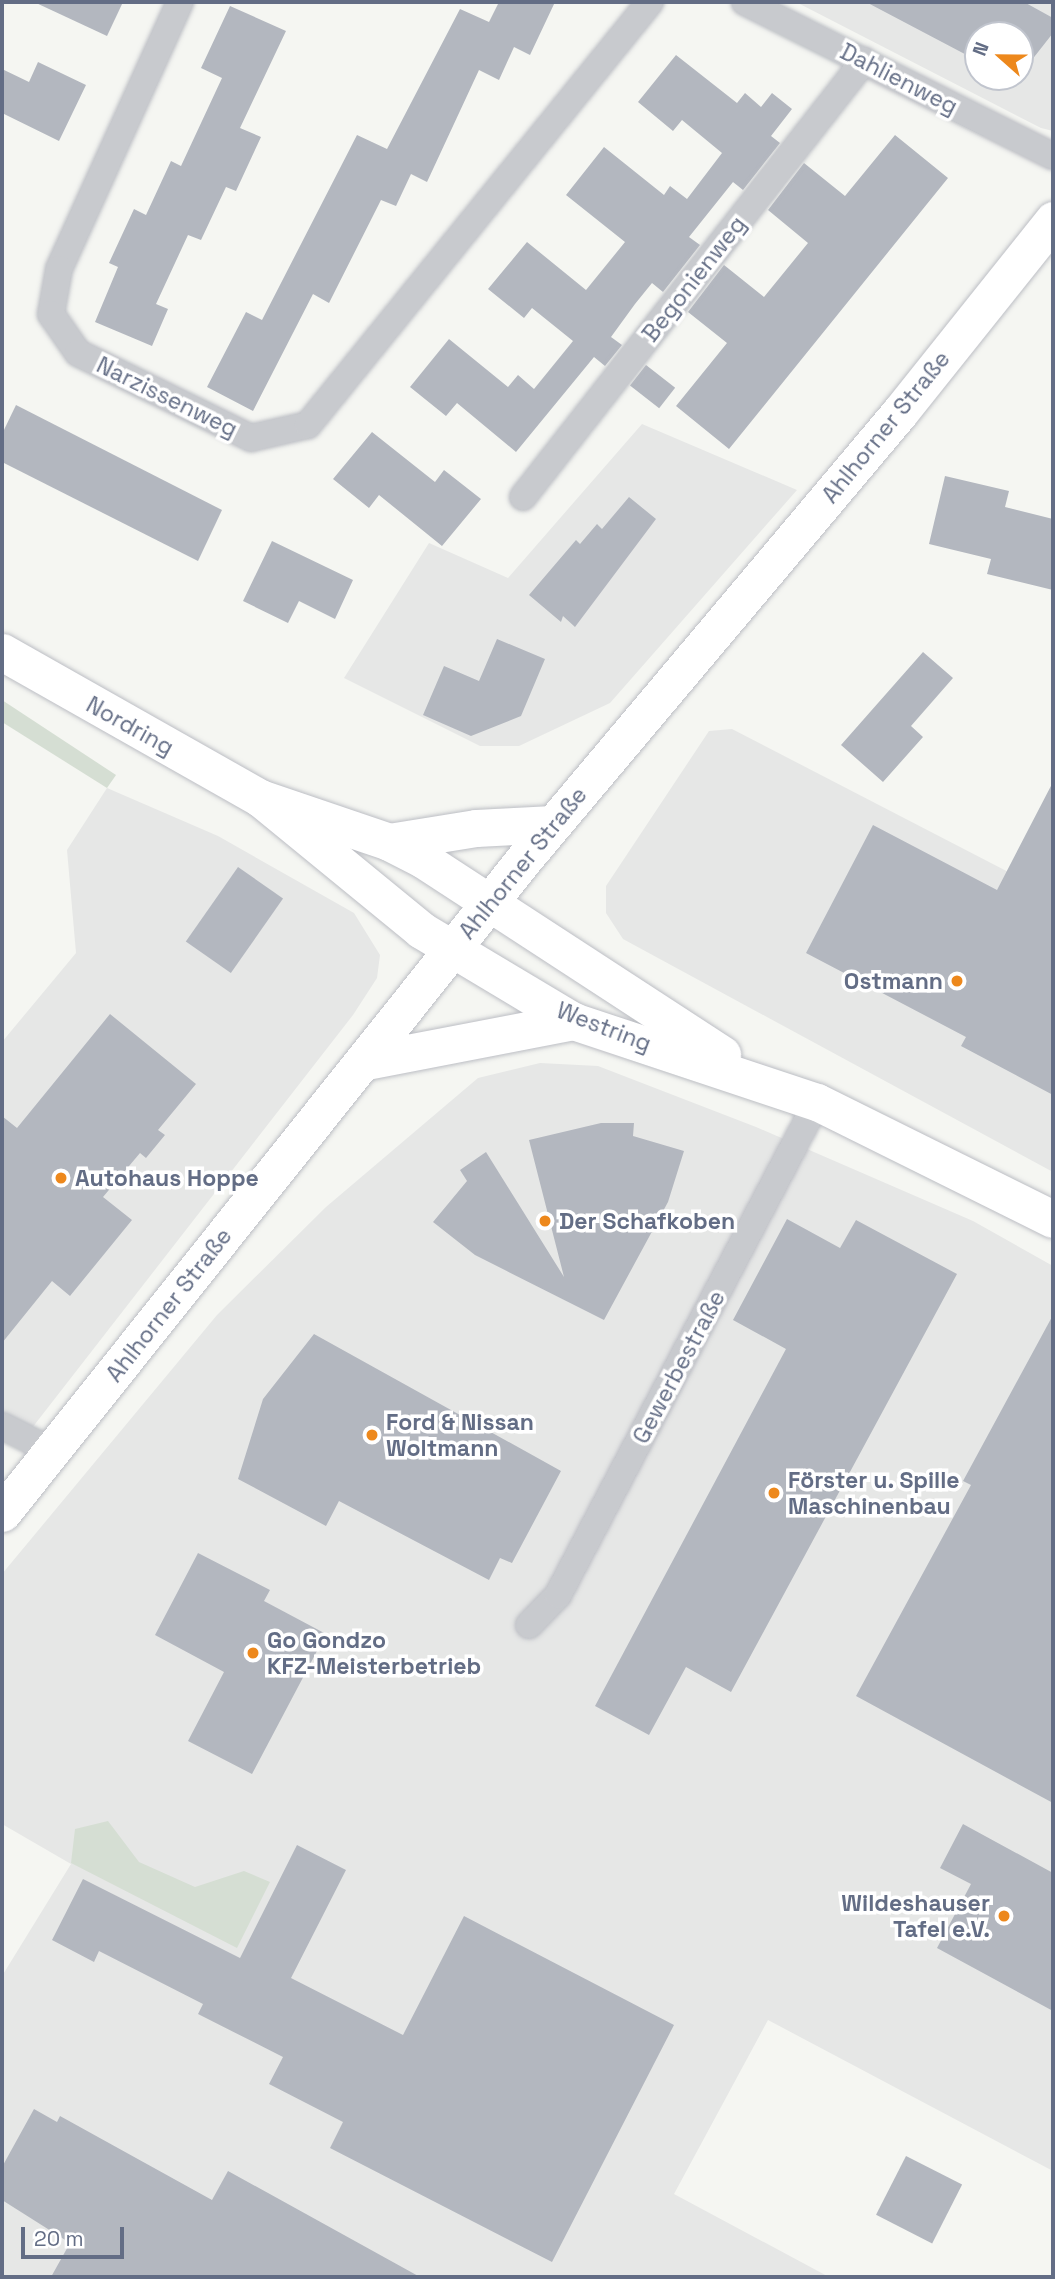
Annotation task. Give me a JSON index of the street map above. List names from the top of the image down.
{
  "streets": {
    "main road": ["Ahlhorner Straße", "Nordring", "Westring"],
    "street": [
      "Dahlienweg",
      "Begonienweg",
      "Narzissenweg",
      "Gewerbestraße"
    ]
  },
  "crossings": [
    ["Dahlienweg", "Begonienweg"],
    ["Ahlhorner Straße", "Nordring"],
    ["Ahlhorner Straße", "Westring"],
    ["Nordring", "Westring"],
    ["Westring", "Gewerbestraße"]
  ],
  "places": [
    "Ostmann",
    "Autohaus Hoppe",
    "Der Schafkoben",
    "Ford & Nissan Woltmann",
    "Förster u. Spille Maschinenbau",
    "Go Gondzo KFZ-Meisterbetrieb",
    "Wildeshauser Tafel e.V."
  ],
  "scale_bar": "20 m",
  "north": "left"
}
